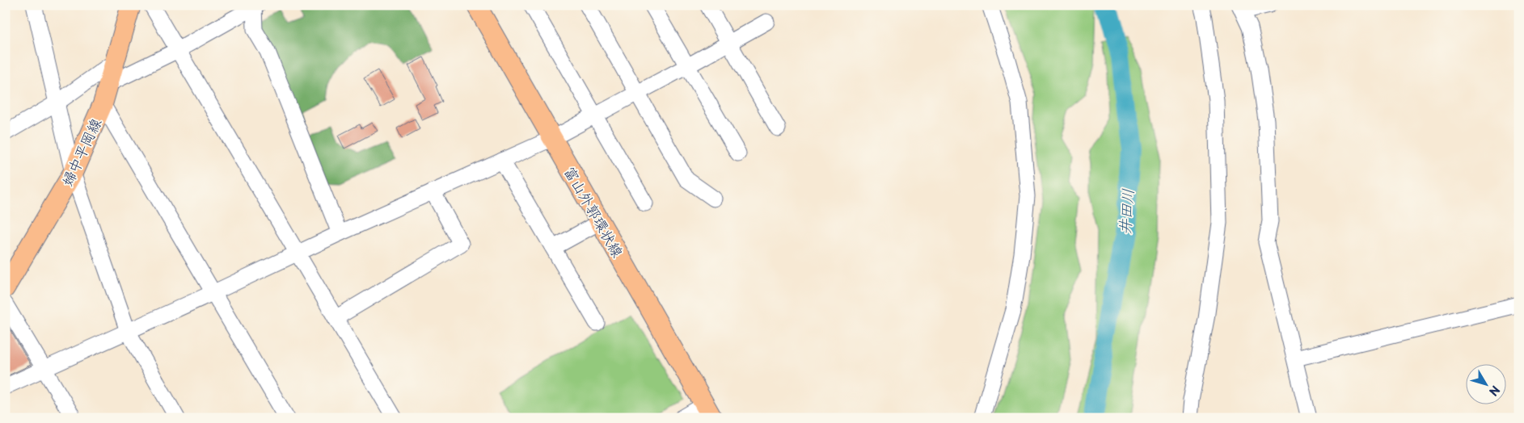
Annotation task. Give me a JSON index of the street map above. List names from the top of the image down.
{
  "streets": {
    "main road": ["婦中平岡線", "富山外郭環状線"]
  },
  "water": ["井田川"],
  "north": "bottom right"
}
